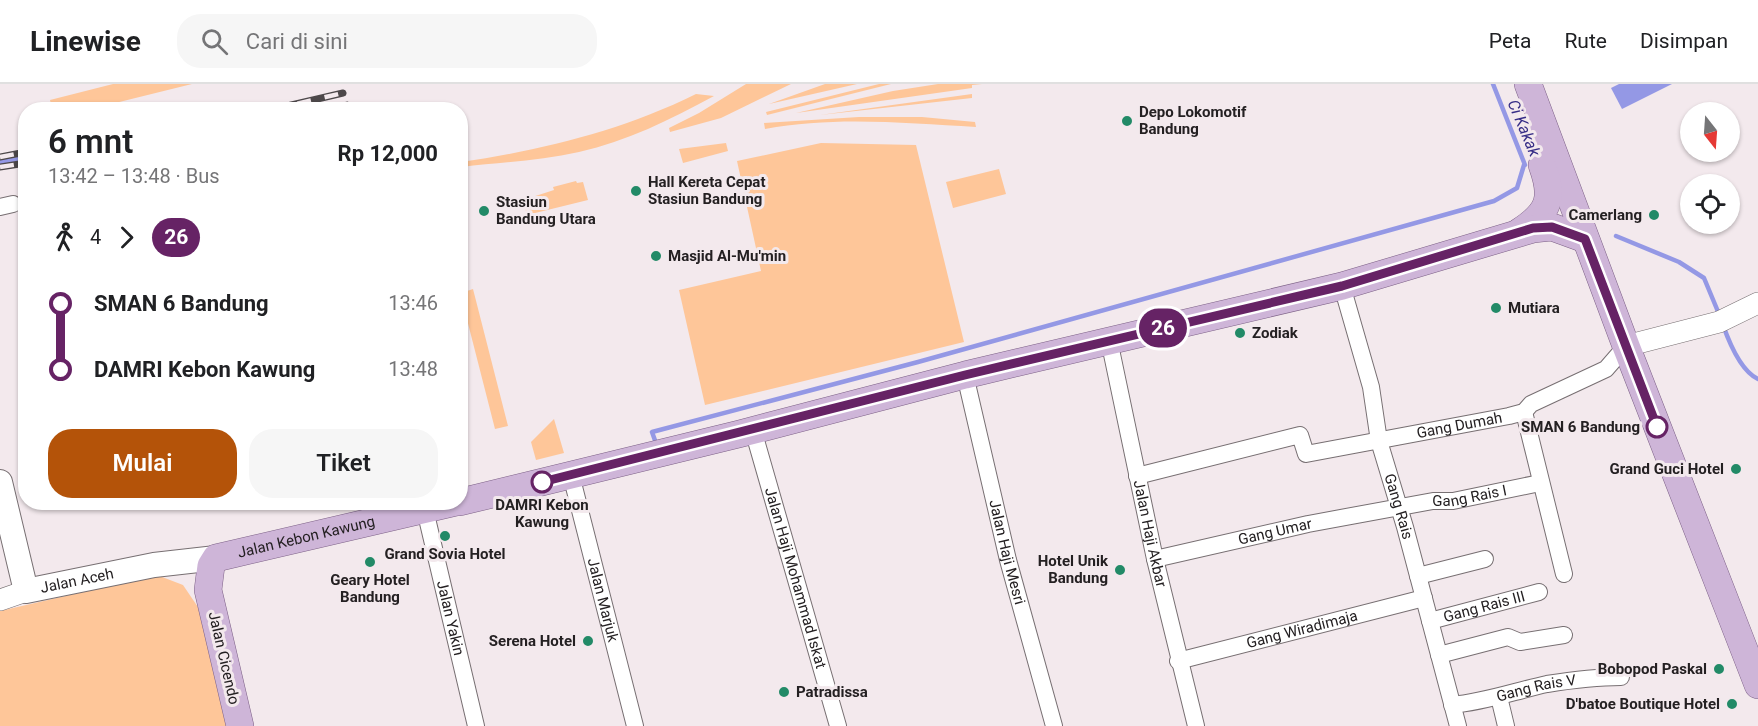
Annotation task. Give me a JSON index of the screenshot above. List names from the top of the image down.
{
  "streets": {
    "main road": ["Jalan Kebon Kawung", "Jalan Aceh", "Jalan Cicendo"],
    "street": [
      "Gang Dumah",
      "Gang Rais I",
      "Gang Rais",
      "Gang Umar",
      "Jalan Haji Akbar",
      "Jalan Haji Mesri",
      "Jalan Haji Mohammad Iskat",
      "Jalan Marjuk",
      "Gang Rais III",
      "Jalan Yakin",
      "Gang Wiradimaja",
      "Gang Rais V"
    ]
  },
  "crossings": [
    ["Gang Dumah", "Gang Rais"],
    ["Gang Dumah", "Jalan Haji Akbar"],
    ["Gang Rais I", "Gang Rais"],
    ["Gang Rais I", "Gang Umar"],
    ["Gang Rais", "Gang Umar"],
    ["Gang Rais", "Jalan Kebon Kawung"],
    ["Gang Rais", "Gang Rais III"],
    ["Gang Rais", "Gang Wiradimaja"],
    ["Gang Rais", "Gang Rais V"],
    ["Gang Umar", "Jalan Haji Akbar"],
    ["Jalan Haji Akbar", "Jalan Kebon Kawung"],
    ["Jalan Haji Akbar", "Gang Wiradimaja"],
    ["Jalan Kebon Kawung", "Jalan Haji Mesri"],
    ["Jalan Kebon Kawung", "Jalan Haji Mohammad Iskat"],
    ["Jalan Kebon Kawung", "Jalan Aceh"],
    ["Jalan Kebon Kawung", "Jalan Marjuk"],
    ["Jalan Kebon Kawung", "Jalan Yakin"],
    ["Jalan Kebon Kawung", "Jalan Cicendo"]
  ],
  "water": ["Ci Kakak"],
  "places": [
    "Depo Lokomotif Bandung",
    "Hall Kereta Cepat Stasiun Bandung",
    "Stasiun Bandung Utara",
    "Camerlang",
    "Masjid Al-Mu'min",
    "Mutiara",
    "Zodiak",
    "SMAN 6 Bandung",
    "Grand Guci Hotel",
    "DAMRI Kebon Kawung",
    "Grand Sovia Hotel",
    "Geary Hotel Bandung",
    "Hotel Unik Bandung",
    "Serena Hotel",
    "Bobopod Paskal",
    "Patradissa",
    "D'batoe Boutique Hotel"
  ],
  "lines": ["bus line 26"],
  "north": "bottom",
  "page": {
    "header": "Linewise",
    "search": "Cari di sini",
    "nav": ["Peta", "Rute", "Disimpan"],
    "on_map": "26",
    "heading": ["6 mnt", "13:42 – 13:48 · Bus", "Rp 12,000"],
    "legs": ["4", "26"],
    "list": [
      {
        "name": "SMAN 6 Bandung",
        "value": "13:46"
      },
      {
        "name": "DAMRI Kebon Kawung",
        "value": "13:48"
      }
    ],
    "buttons": ["Mulai", "Tiket"]
  }
}
